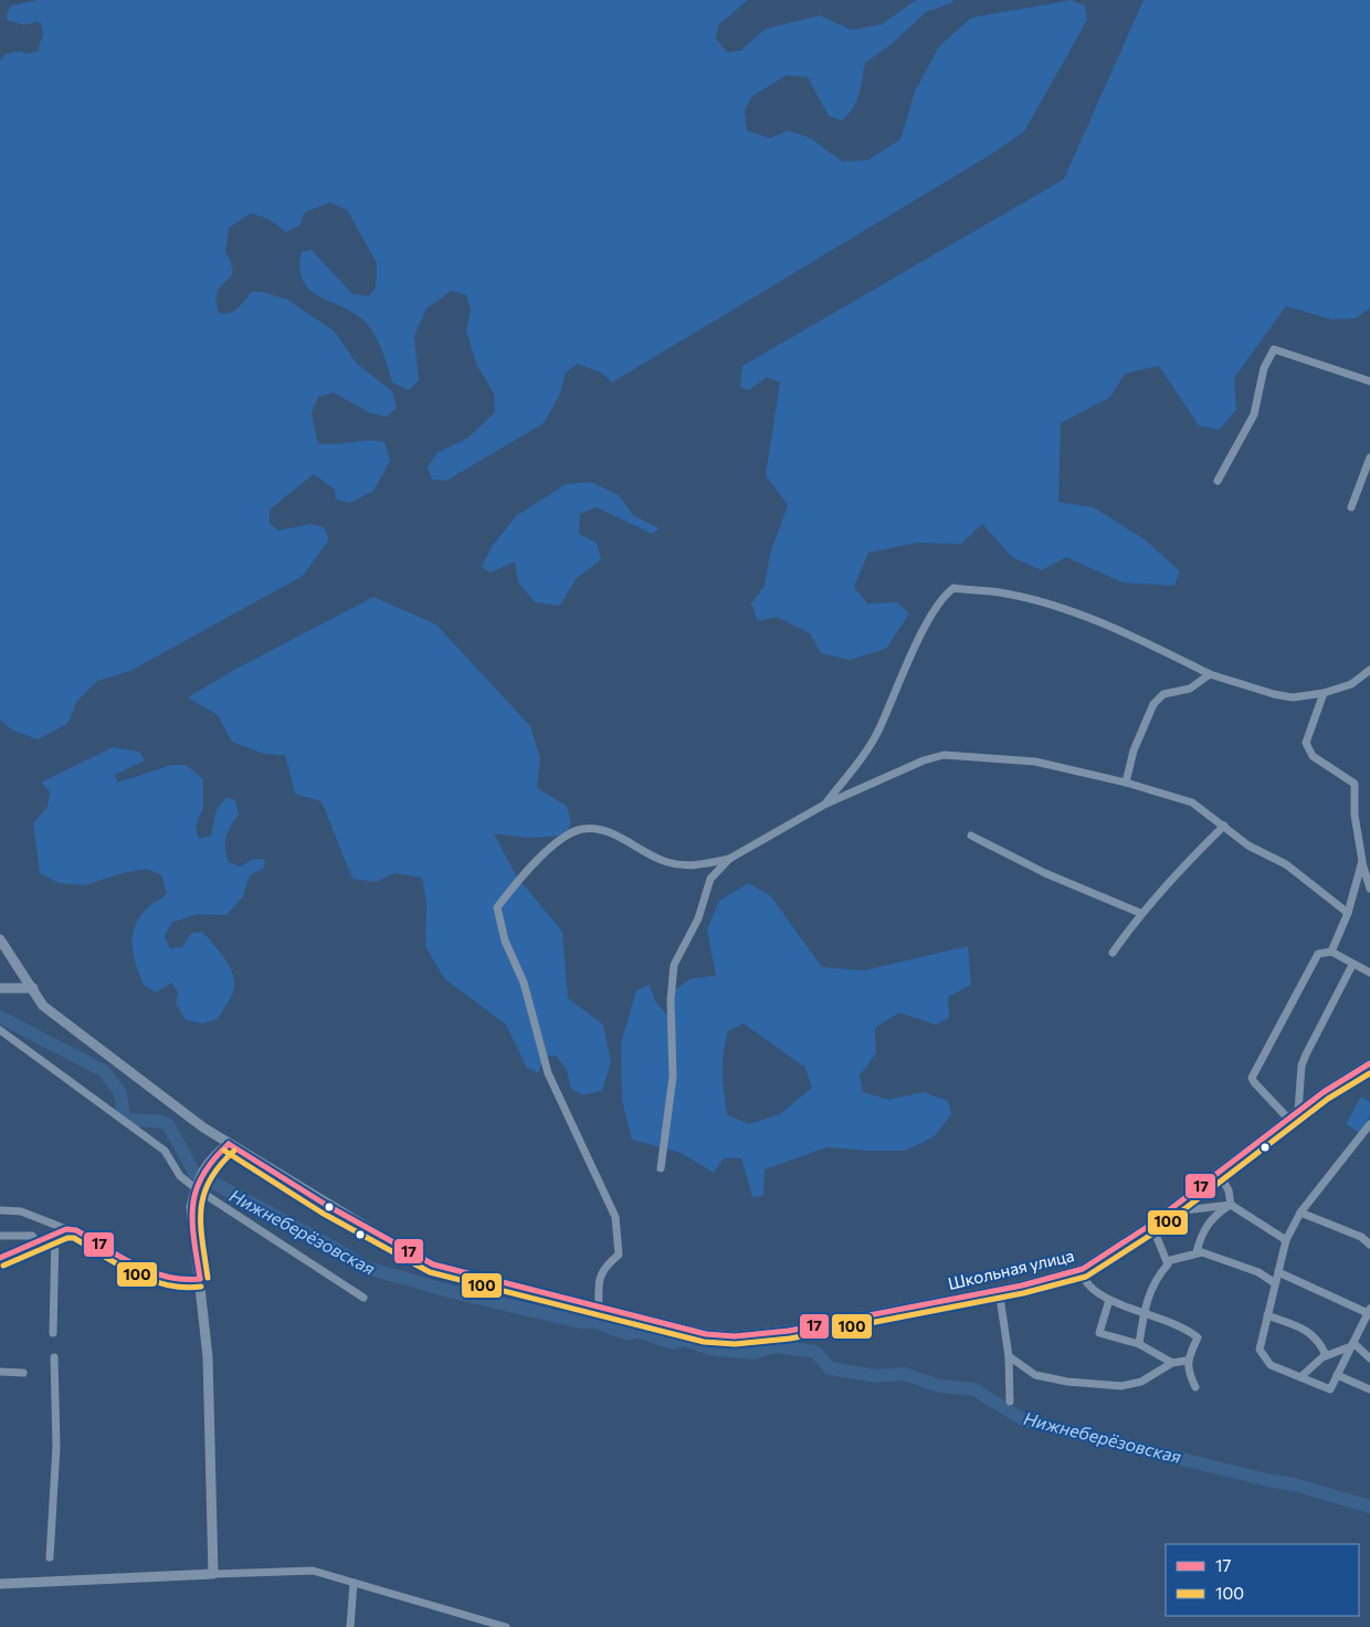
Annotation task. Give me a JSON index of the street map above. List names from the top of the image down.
{
  "streets": {
    "street": ["Школьная улица"]
  },
  "water": ["Нижнеберёзовская"],
  "lines": ["transit line 17", "transit line 100"],
  "legend": ["17", "100"]
}
